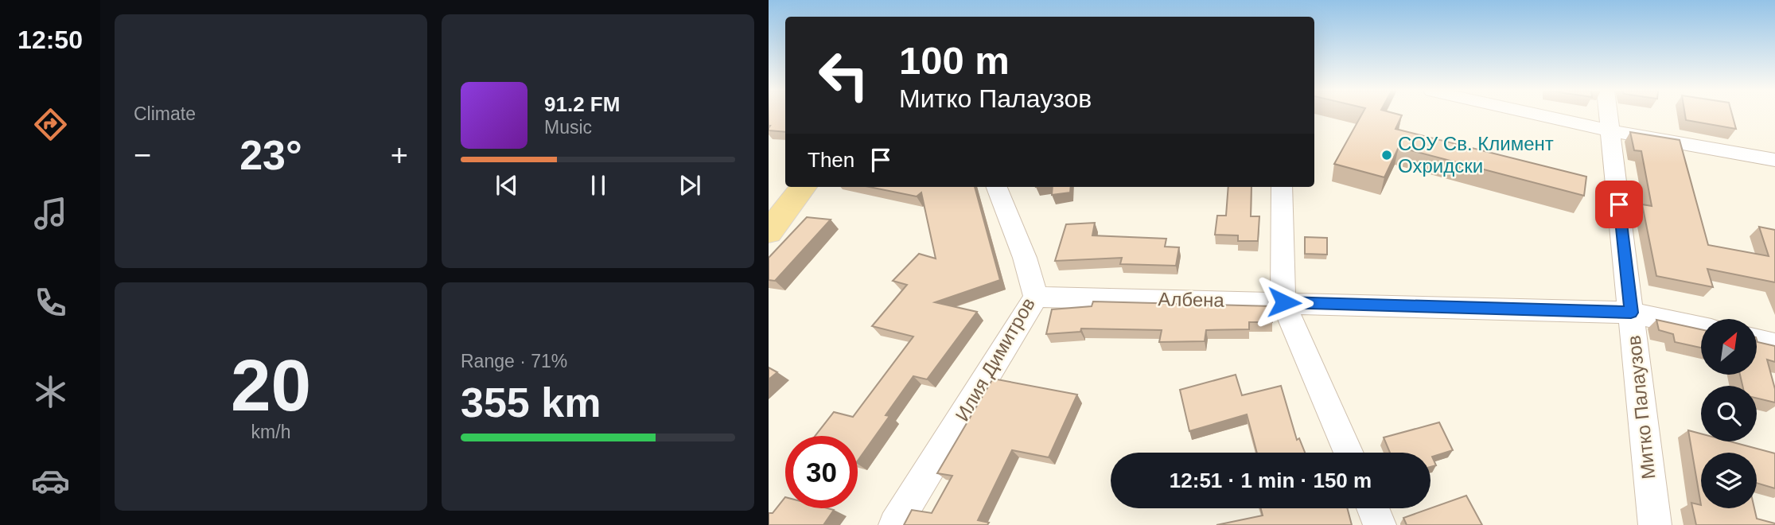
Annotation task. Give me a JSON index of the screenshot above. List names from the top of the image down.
{
  "streets": {
    "street": ["Албена", "Илия Димитров", "Митко Палаузов"]
  },
  "crossings": [
    ["Албена", "Илия Димитров"],
    ["Албена", "Митко Палаузов"]
  ],
  "places": ["СОУ Св. Климент Охридски"],
  "north": "top right",
  "page": {
    "tabs": "12:50",
    "tile": [
      "Climate",
      ["20", "km/h"],
      ["Range · 71%", "355 km"]
    ],
    "turn": ["100 m", "Митко Палаузов"],
    "song": ["91.2 FM", "Music"],
    "heat": ["−", "23°", "+"],
    "then": "Then",
    "limit": "30",
    "trip": "12:51 · 1 min · 150 m"
  }
}
